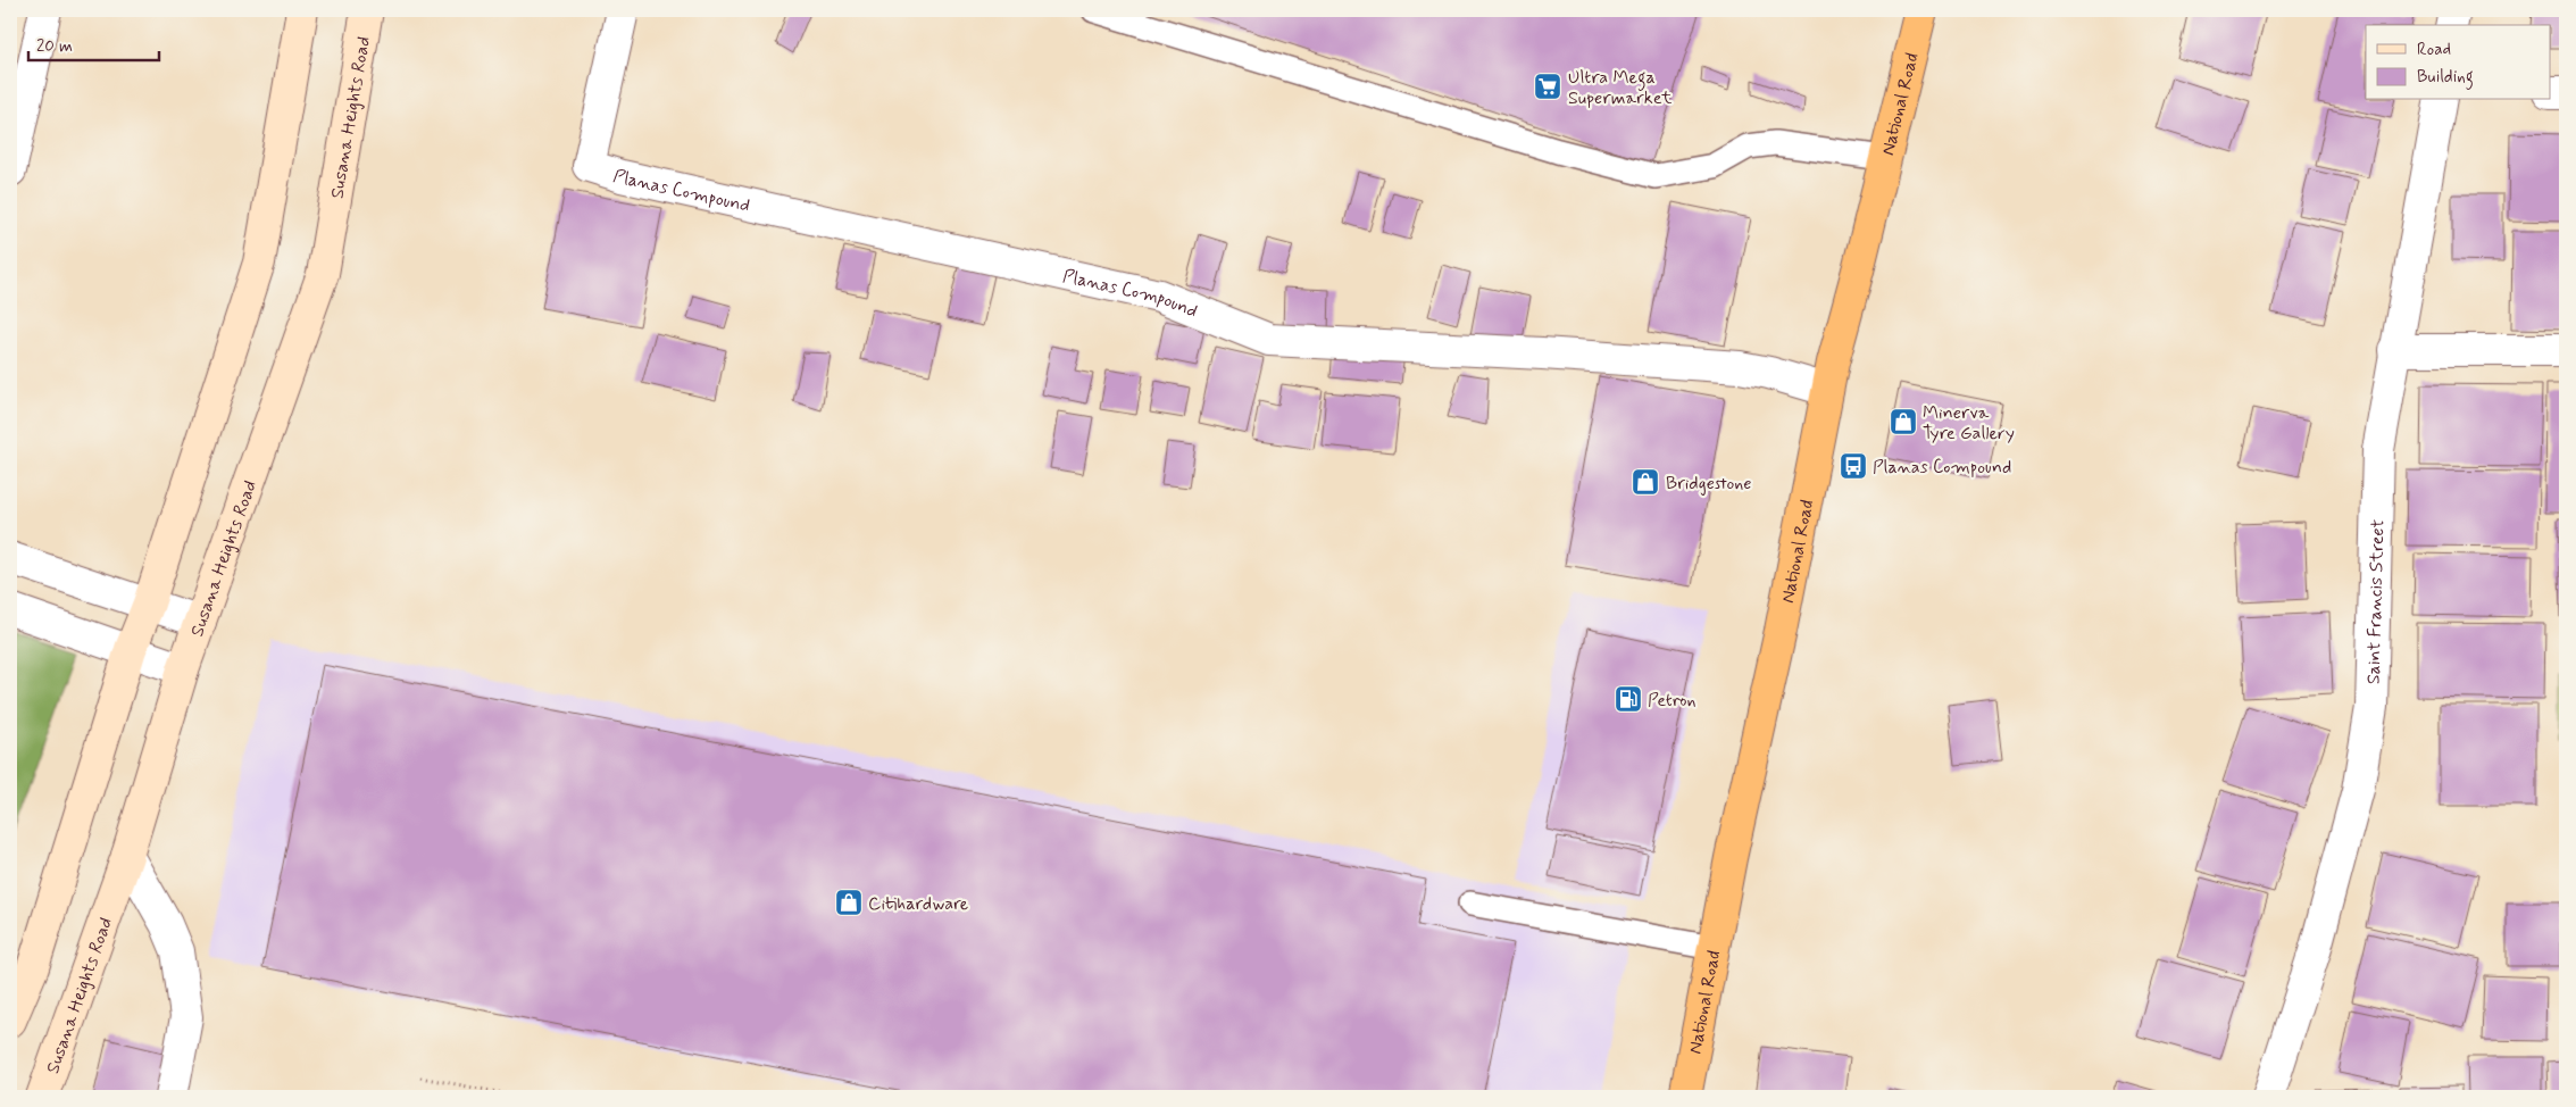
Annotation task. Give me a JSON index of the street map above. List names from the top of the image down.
{
  "streets": {
    "highway": ["National Road"],
    "main road": ["Susana Heights Road"],
    "street": ["Planas Compound", "Saint Francis Street"]
  },
  "crossings": [
    ["National Road", "Planas Compound"]
  ],
  "places": {
    "supermarket": ["Ultra Mega Supermarket"],
    "shop": ["Minerva Tyre Gallery", "Bridgestone", "Citihardware"],
    "bus stop": ["Planas Compound"],
    "fuel station": ["Petron"]
  },
  "legend": ["Road", "Building"],
  "scale_bar": "20 m"
}
